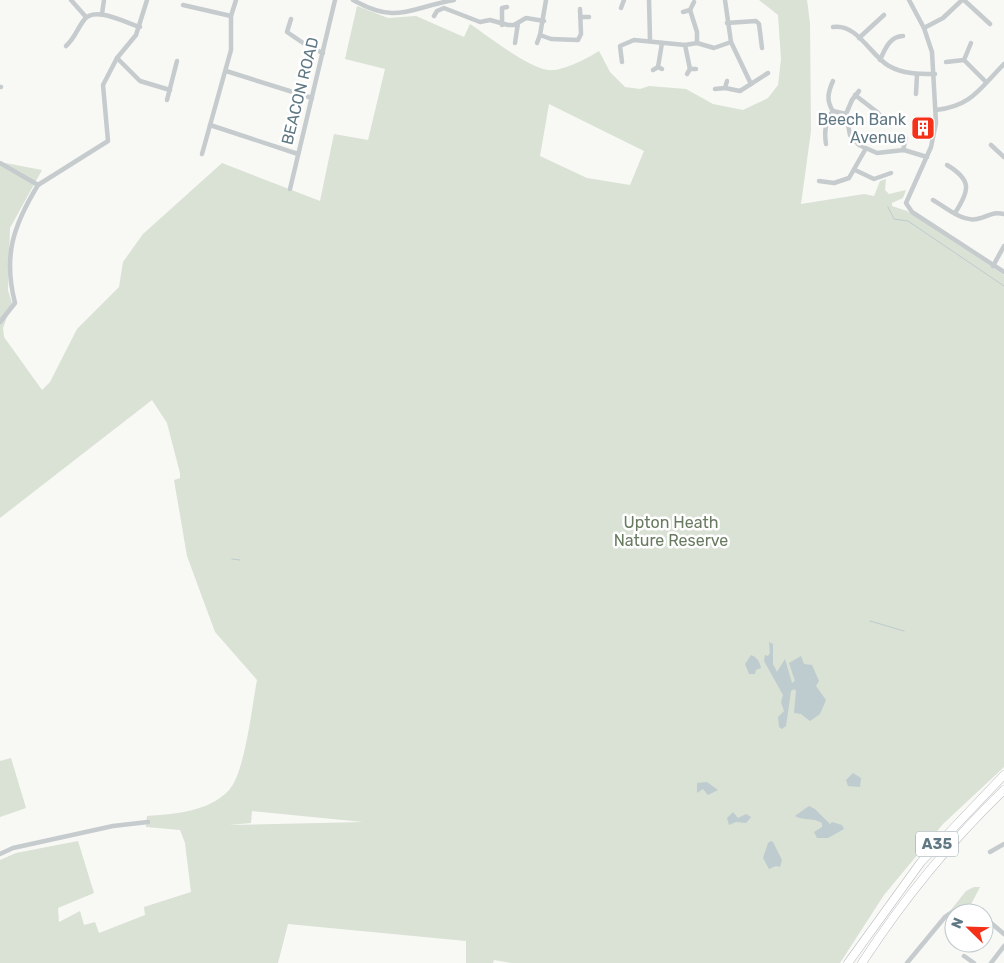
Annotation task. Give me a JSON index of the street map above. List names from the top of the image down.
{
  "streets": {
    "highway": ["A35"],
    "street": ["BEACON ROAD"]
  },
  "parks": ["Upton Heath Nature Reserve"],
  "places": {
    "building": ["Beech Bank Avenue"]
  },
  "north": "top left"
}
